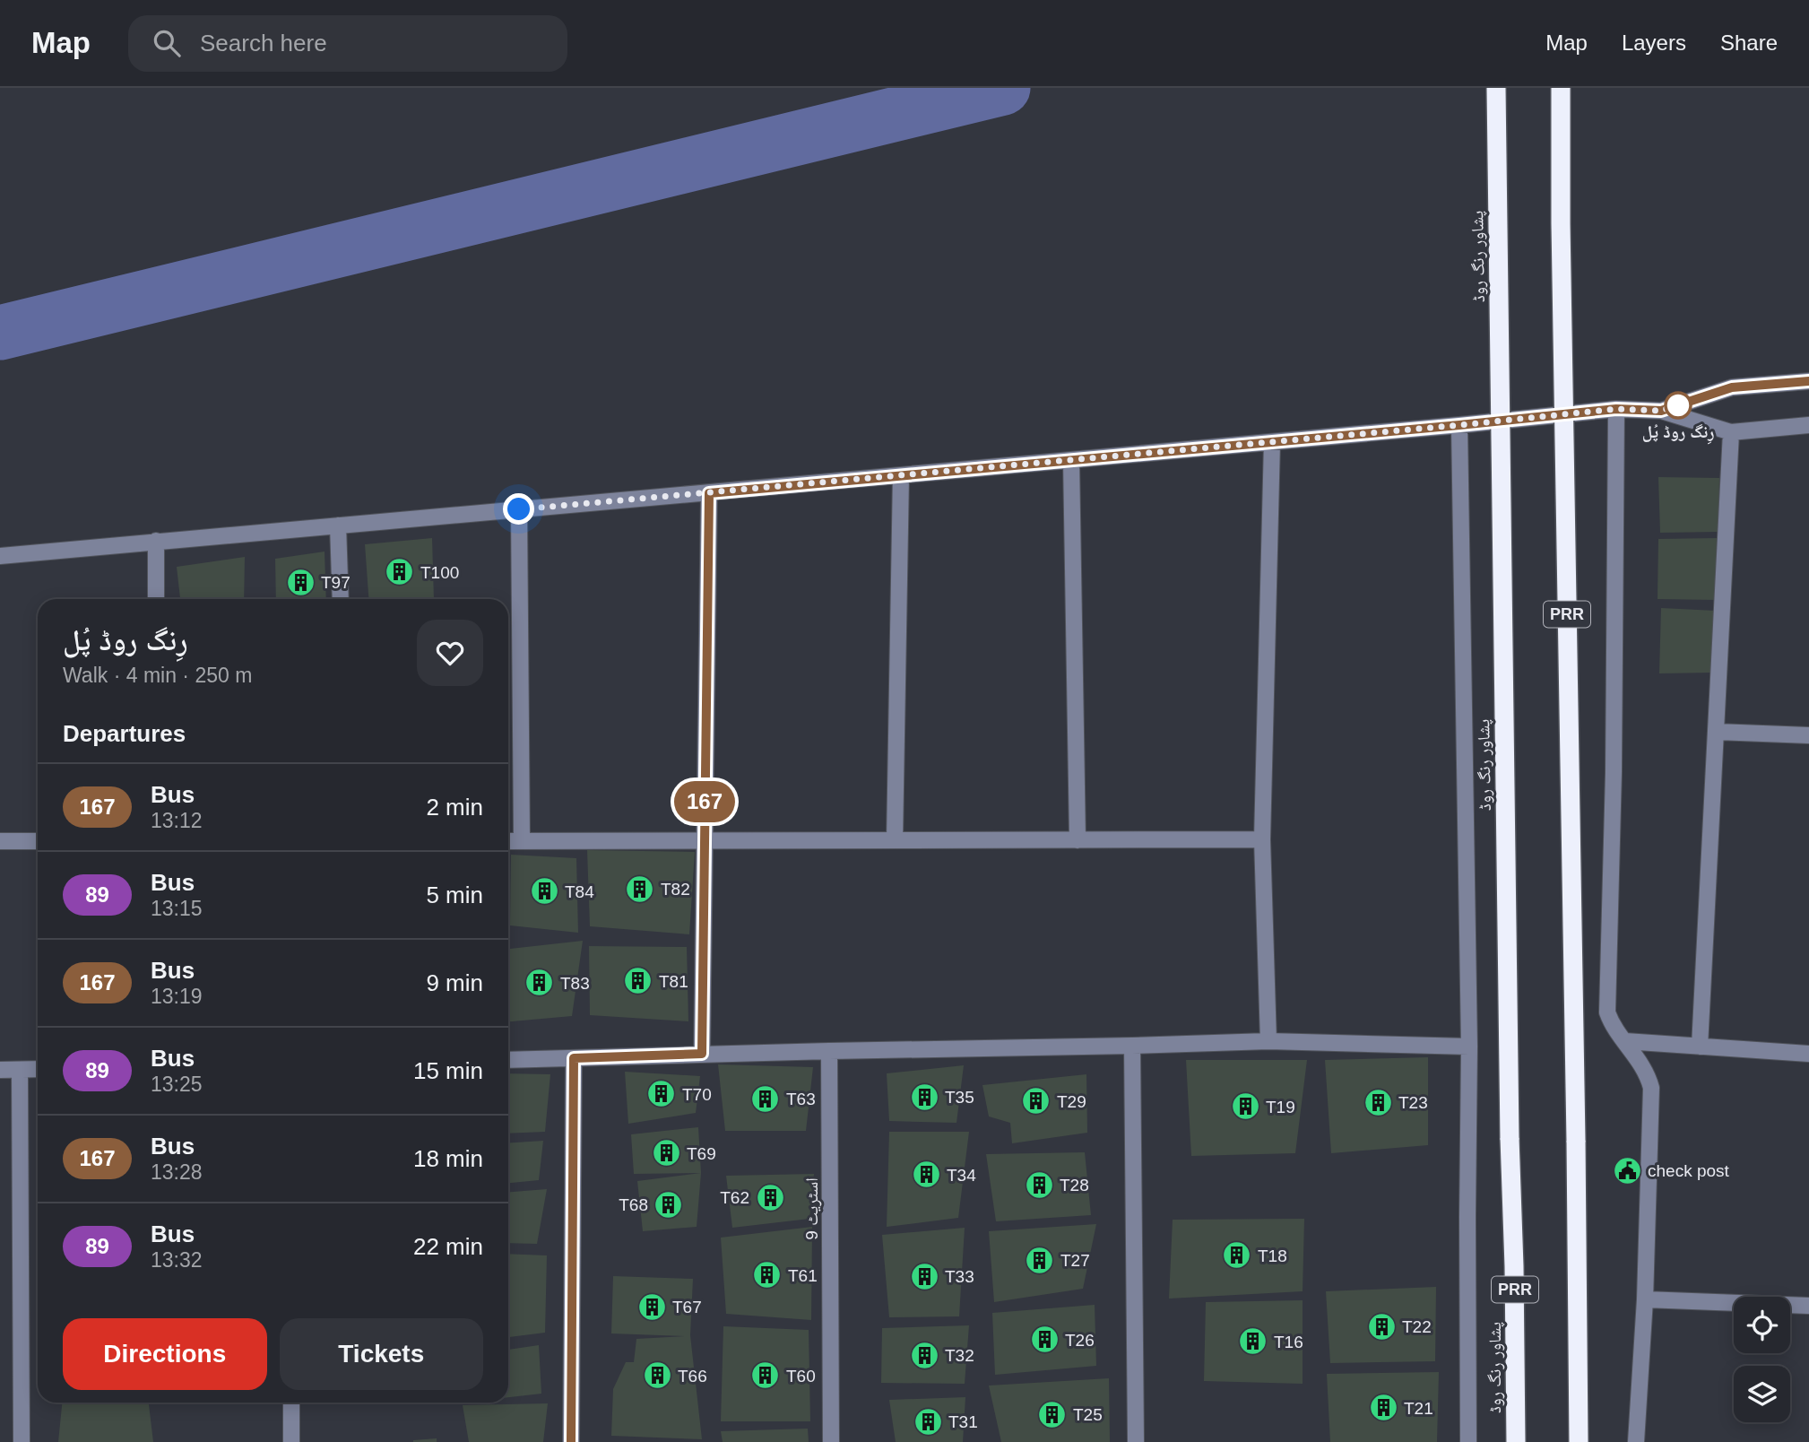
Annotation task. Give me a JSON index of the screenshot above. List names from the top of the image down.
{
  "streets": {
    "highway": ["پشاور رنگ روڈ", "PRR"],
    "street": ["اسٹریٹ 9"]
  },
  "places": {
    "other": ["رِنگ روڈ پُل"],
    "building": [
      "T100",
      "T97",
      "T82",
      "T84",
      "T81",
      "T83",
      "T70",
      "T35",
      "T63",
      "T29",
      "T23",
      "T19",
      "T69",
      "T34",
      "T28",
      "T62",
      "T68",
      "T18",
      "T27",
      "T61",
      "T33",
      "T67",
      "T22",
      "T26",
      "T16",
      "T32",
      "T66",
      "T60",
      "T21",
      "T25",
      "T31"
    ],
    "public building": ["check post"]
  },
  "lines": ["bus line 167"],
  "page": {
    "header": "Map",
    "search": "Search here",
    "nav": ["Map", "Layers", "Share"],
    "on_map": "167",
    "heading": [
      ["رِنگ روڈ پُل", "Walk · 4 min · 250 m"],
      "Departures"
    ],
    "list": [
      {
        "mark": "167",
        "name": "Bus",
        "note": "13:12",
        "value": "2 min"
      },
      {
        "mark": "89",
        "name": "Bus",
        "note": "13:15",
        "value": "5 min"
      },
      {
        "mark": "167",
        "name": "Bus",
        "note": "13:19",
        "value": "9 min"
      },
      {
        "mark": "89",
        "name": "Bus",
        "note": "13:25",
        "value": "15 min"
      },
      {
        "mark": "167",
        "name": "Bus",
        "note": "13:28",
        "value": "18 min"
      },
      {
        "mark": "89",
        "name": "Bus",
        "note": "13:32",
        "value": "22 min"
      }
    ],
    "buttons": ["Directions", "Tickets"]
  }
}
